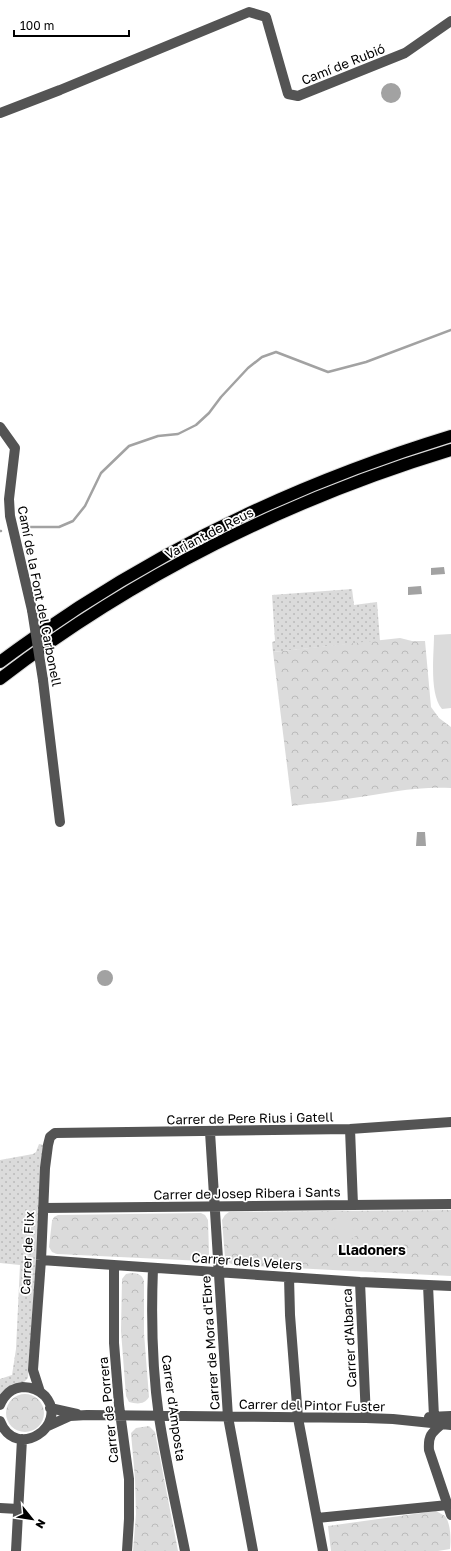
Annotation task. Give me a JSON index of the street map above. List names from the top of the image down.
{
  "streets": {
    "highway": ["Variant de Reus"],
    "street": [
      "Camí de Rubió",
      "Camí de la Font del Carbonell",
      "Carrer de Pere Rius i Gatell",
      "Carrer de Josep Ribera i Sants",
      "Carrer de Flix",
      "Carrer dels Velers",
      "Carrer d'Albarca",
      "Carrer de Mora d'Ebre",
      "Carrer del Pintor Fuster",
      "Carrer d'Amposta",
      "Carrer de Porrera"
    ]
  },
  "crossings": [
    ["Carrer de Pere Rius i Gatell", "Carrer de Flix"],
    ["Carrer de Pere Rius i Gatell", "Carrer de Mora d'Ebre"],
    ["Carrer de Josep Ribera i Sants", "Carrer de Flix"],
    ["Carrer de Josep Ribera i Sants", "Carrer de Mora d'Ebre"],
    ["Carrer de Flix", "Carrer dels Velers"],
    ["Carrer de Flix", "Carrer del Pintor Fuster"],
    ["Carrer dels Velers", "Carrer d'Albarca"],
    ["Carrer dels Velers", "Carrer de Mora d'Ebre"],
    ["Carrer dels Velers", "Carrer d'Amposta"],
    ["Carrer dels Velers", "Carrer de Porrera"],
    ["Carrer d'Albarca", "Carrer del Pintor Fuster"],
    ["Carrer de Mora d'Ebre", "Carrer del Pintor Fuster"],
    ["Carrer del Pintor Fuster", "Carrer d'Amposta"],
    ["Carrer del Pintor Fuster", "Carrer de Porrera"]
  ],
  "districts": ["Lladoners"],
  "scale_bar": "100 m",
  "north": "bottom right"
}
